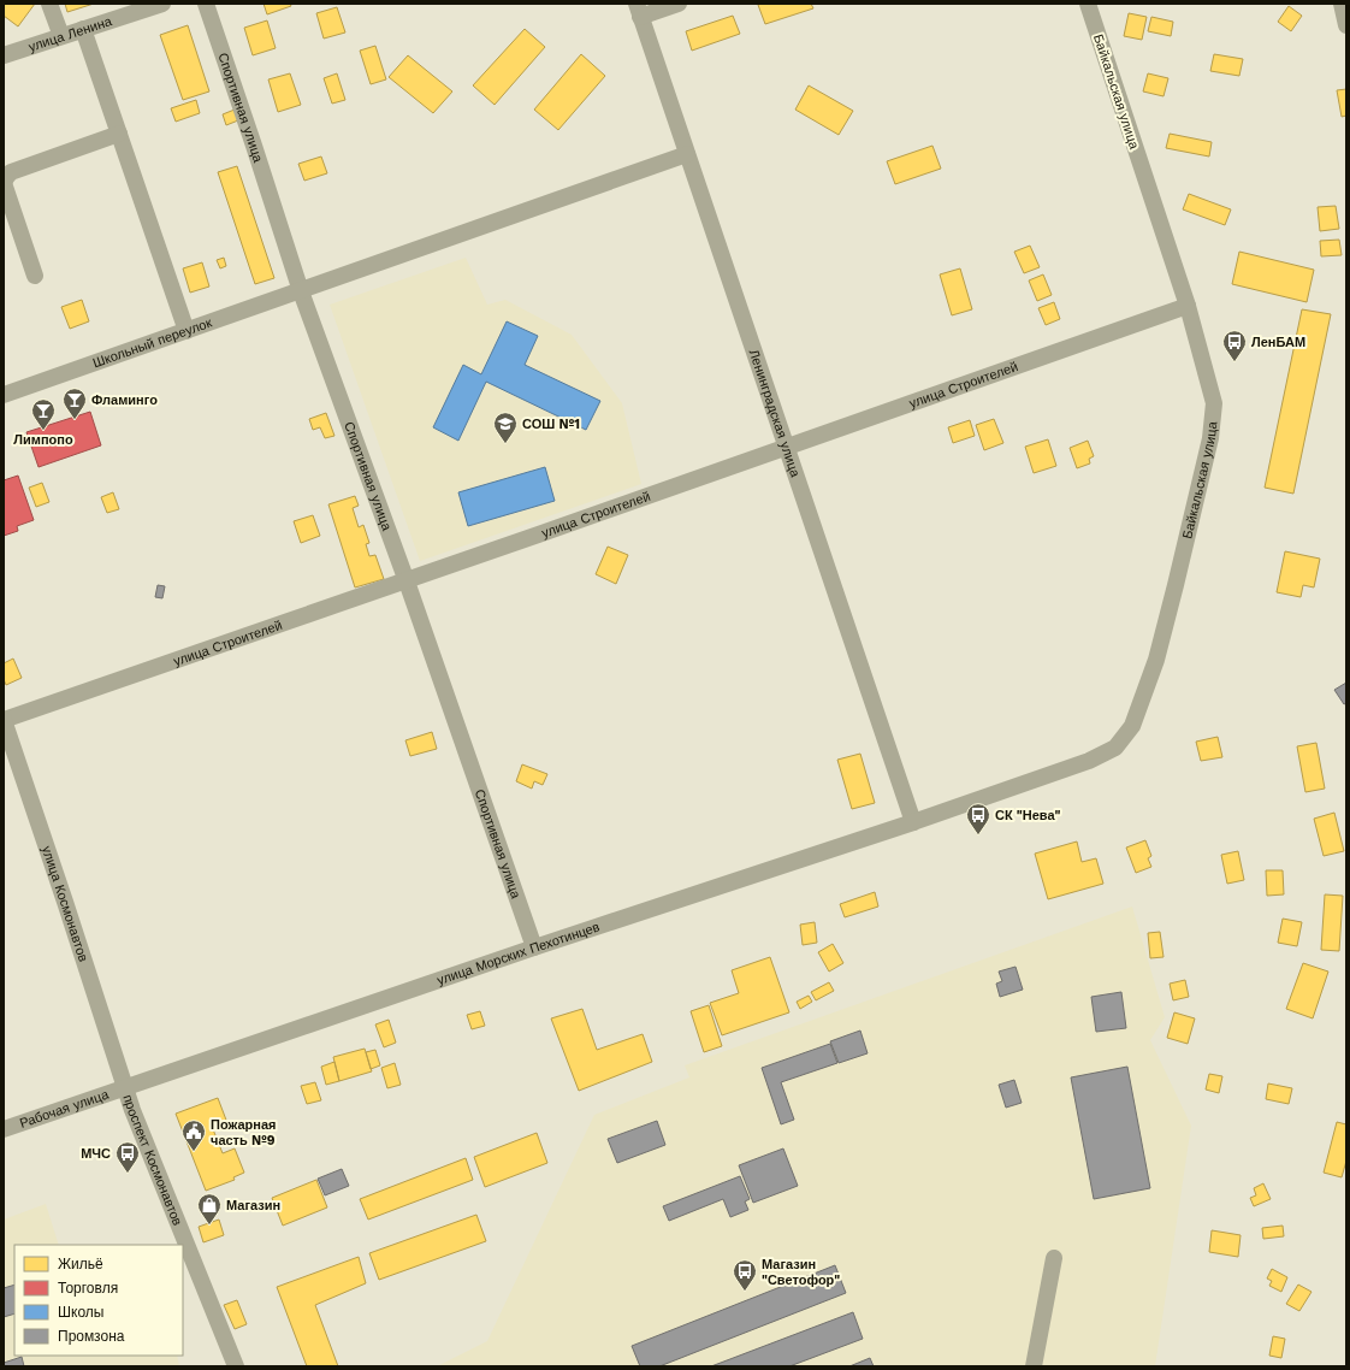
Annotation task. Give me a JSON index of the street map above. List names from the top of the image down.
{
  "streets": {
    "street": [
      "улица Ленина",
      "Байкальская улица",
      "Спортивная улица",
      "Школьный переулок",
      "улица Строителей",
      "Ленинградская улица",
      "улица Космонавтов",
      "улица Морских Пехотинцев",
      "Рабочая улица",
      "проспект Космонавтов"
    ]
  },
  "crossings": [
    ["Байкальская улица", "улица Строителей"],
    ["Байкальская улица", "Ленинградская улица"],
    ["Байкальская улица", "улица Морских Пехотинцев"],
    ["Спортивная улица", "Школьный переулок"],
    ["Спортивная улица", "улица Строителей"],
    ["Спортивная улица", "улица Морских Пехотинцев"],
    ["Школьный переулок", "Ленинградская улица"],
    ["улица Строителей", "Ленинградская улица"],
    ["улица Строителей", "улица Космонавтов"],
    ["Ленинградская улица", "улица Морских Пехотинцев"],
    ["улица Космонавтов", "улица Морских Пехотинцев"],
    ["улица Космонавтов", "Рабочая улица"],
    ["улица Космонавтов", "проспект Космонавтов"],
    ["улица Морских Пехотинцев", "Рабочая улица"],
    ["улица Морских Пехотинцев", "проспект Космонавтов"],
    ["Рабочая улица", "проспект Космонавтов"]
  ],
  "places": {
    "bus stop": [
      "ЛенБАМ",
      "СК \"Нева\"",
      "МЧС",
      "Магазин \"Светофор\""
    ],
    "bar": ["Фламинго", "Лимпопо"],
    "school or university": ["СОШ №1"],
    "public building": ["Пожарная часть №9"],
    "shop": ["Магазин"]
  },
  "legend": [
    "Жильё",
    "Торговля",
    "Школы",
    "Промзона"
  ]
}
